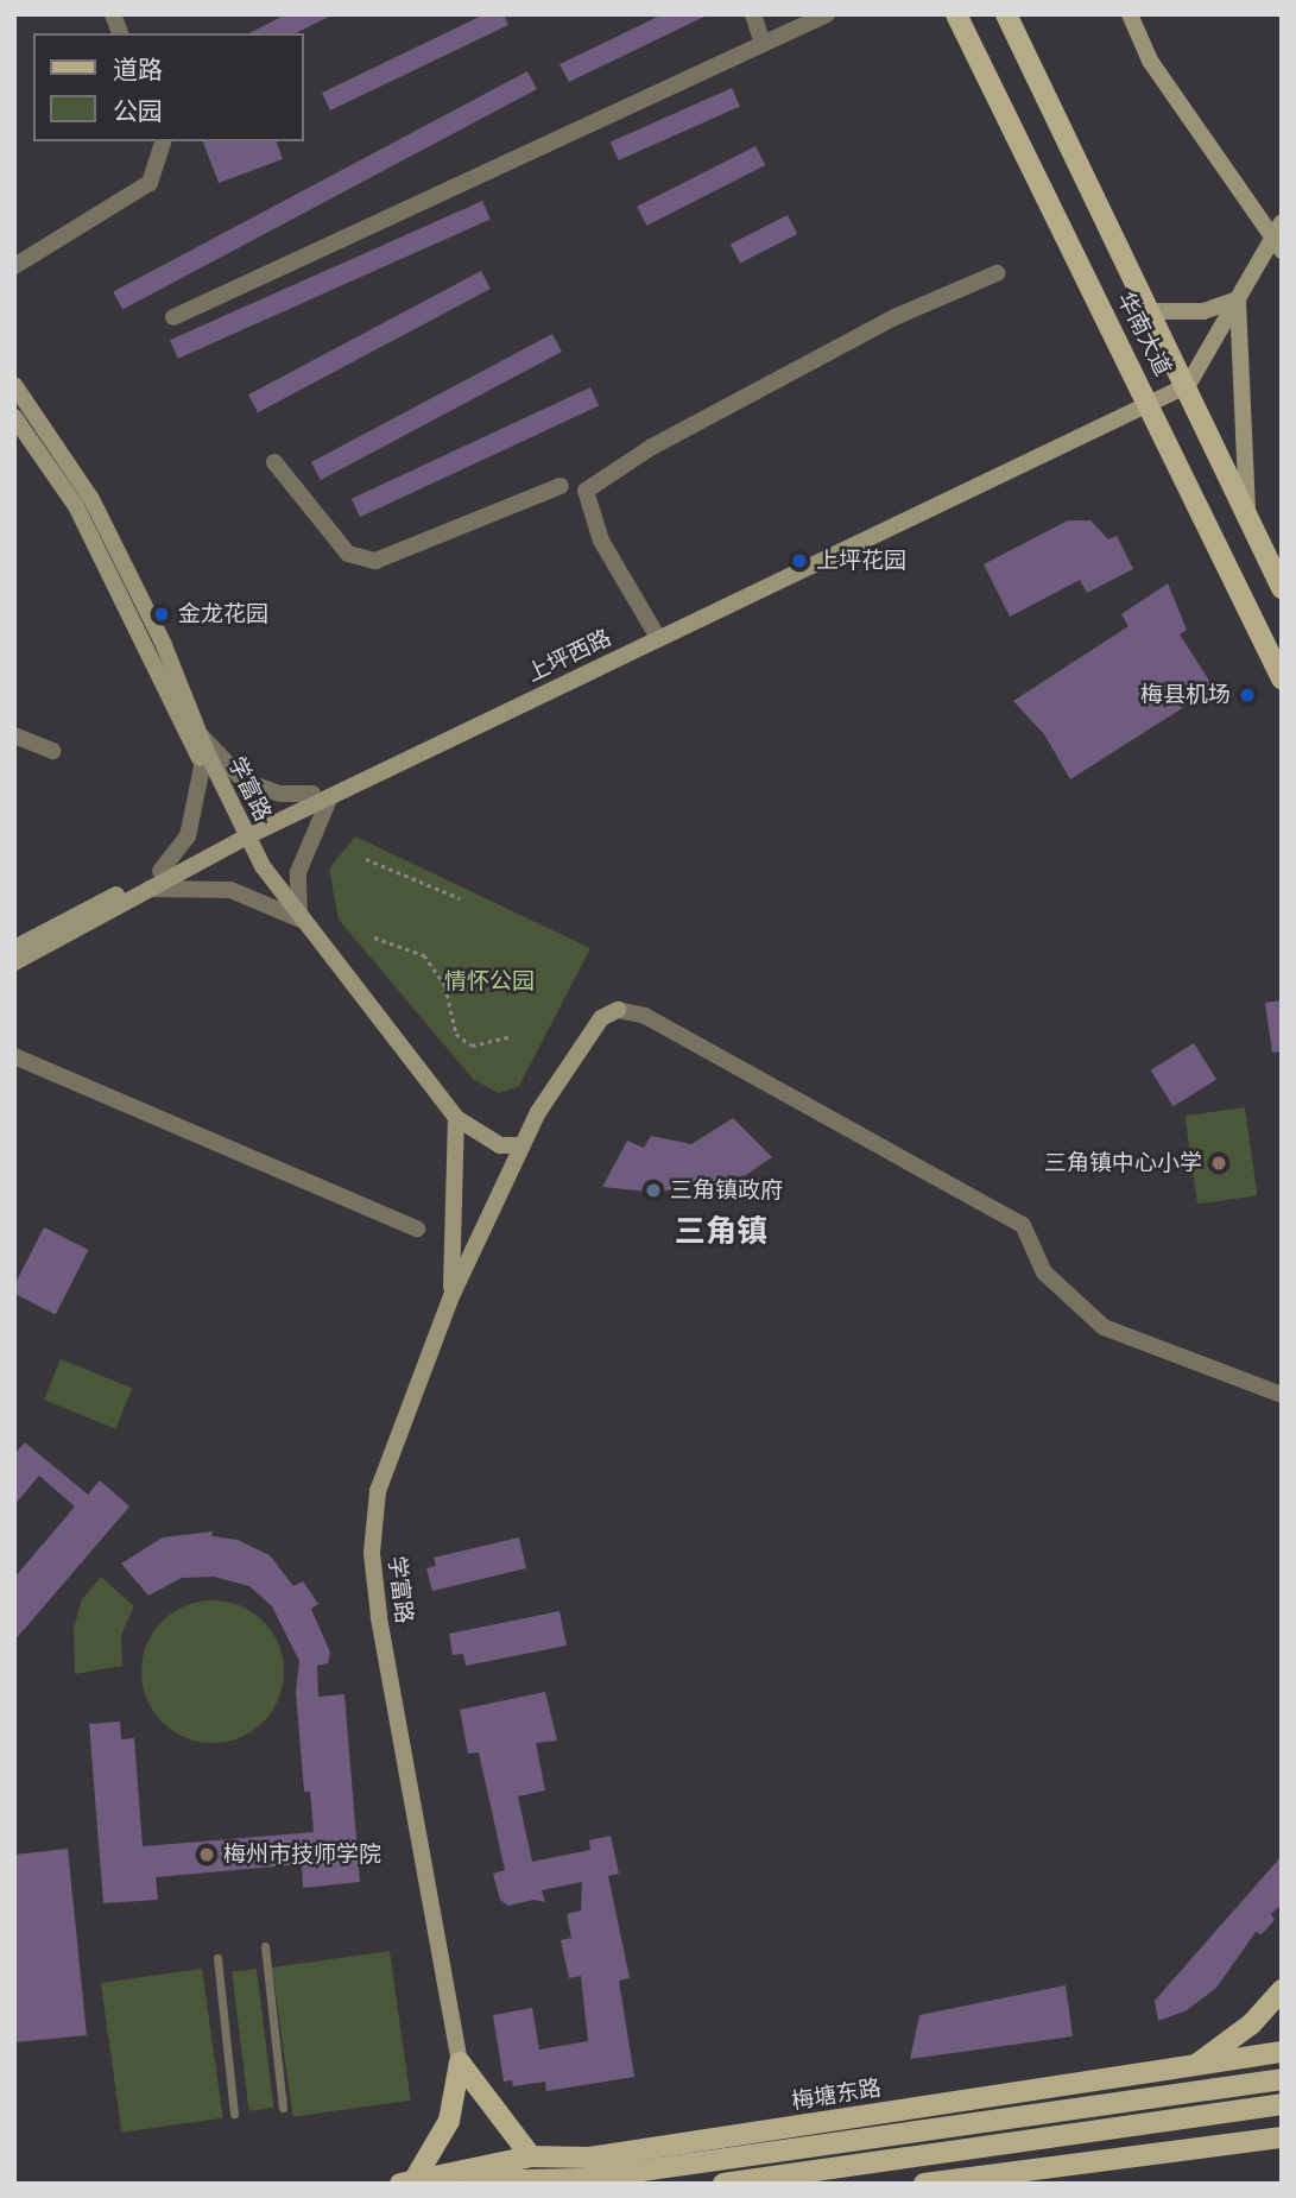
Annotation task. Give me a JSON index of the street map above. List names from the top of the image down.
{
  "streets": {
    "main road": ["华南大道", "梅塘东路"],
    "street": ["上坪西路", "学富路"]
  },
  "crossings": [
    ["华南大道", "上坪西路"],
    ["上坪西路", "学富路"]
  ],
  "districts": ["三角镇"],
  "parks": ["情怀公园"],
  "places": [
    "上坪花园",
    "金龙花园",
    "梅县机场",
    "三角镇中心小学",
    "三角镇政府",
    "梅州市技师学院"
  ],
  "legend": ["道路", "公园"]
}
